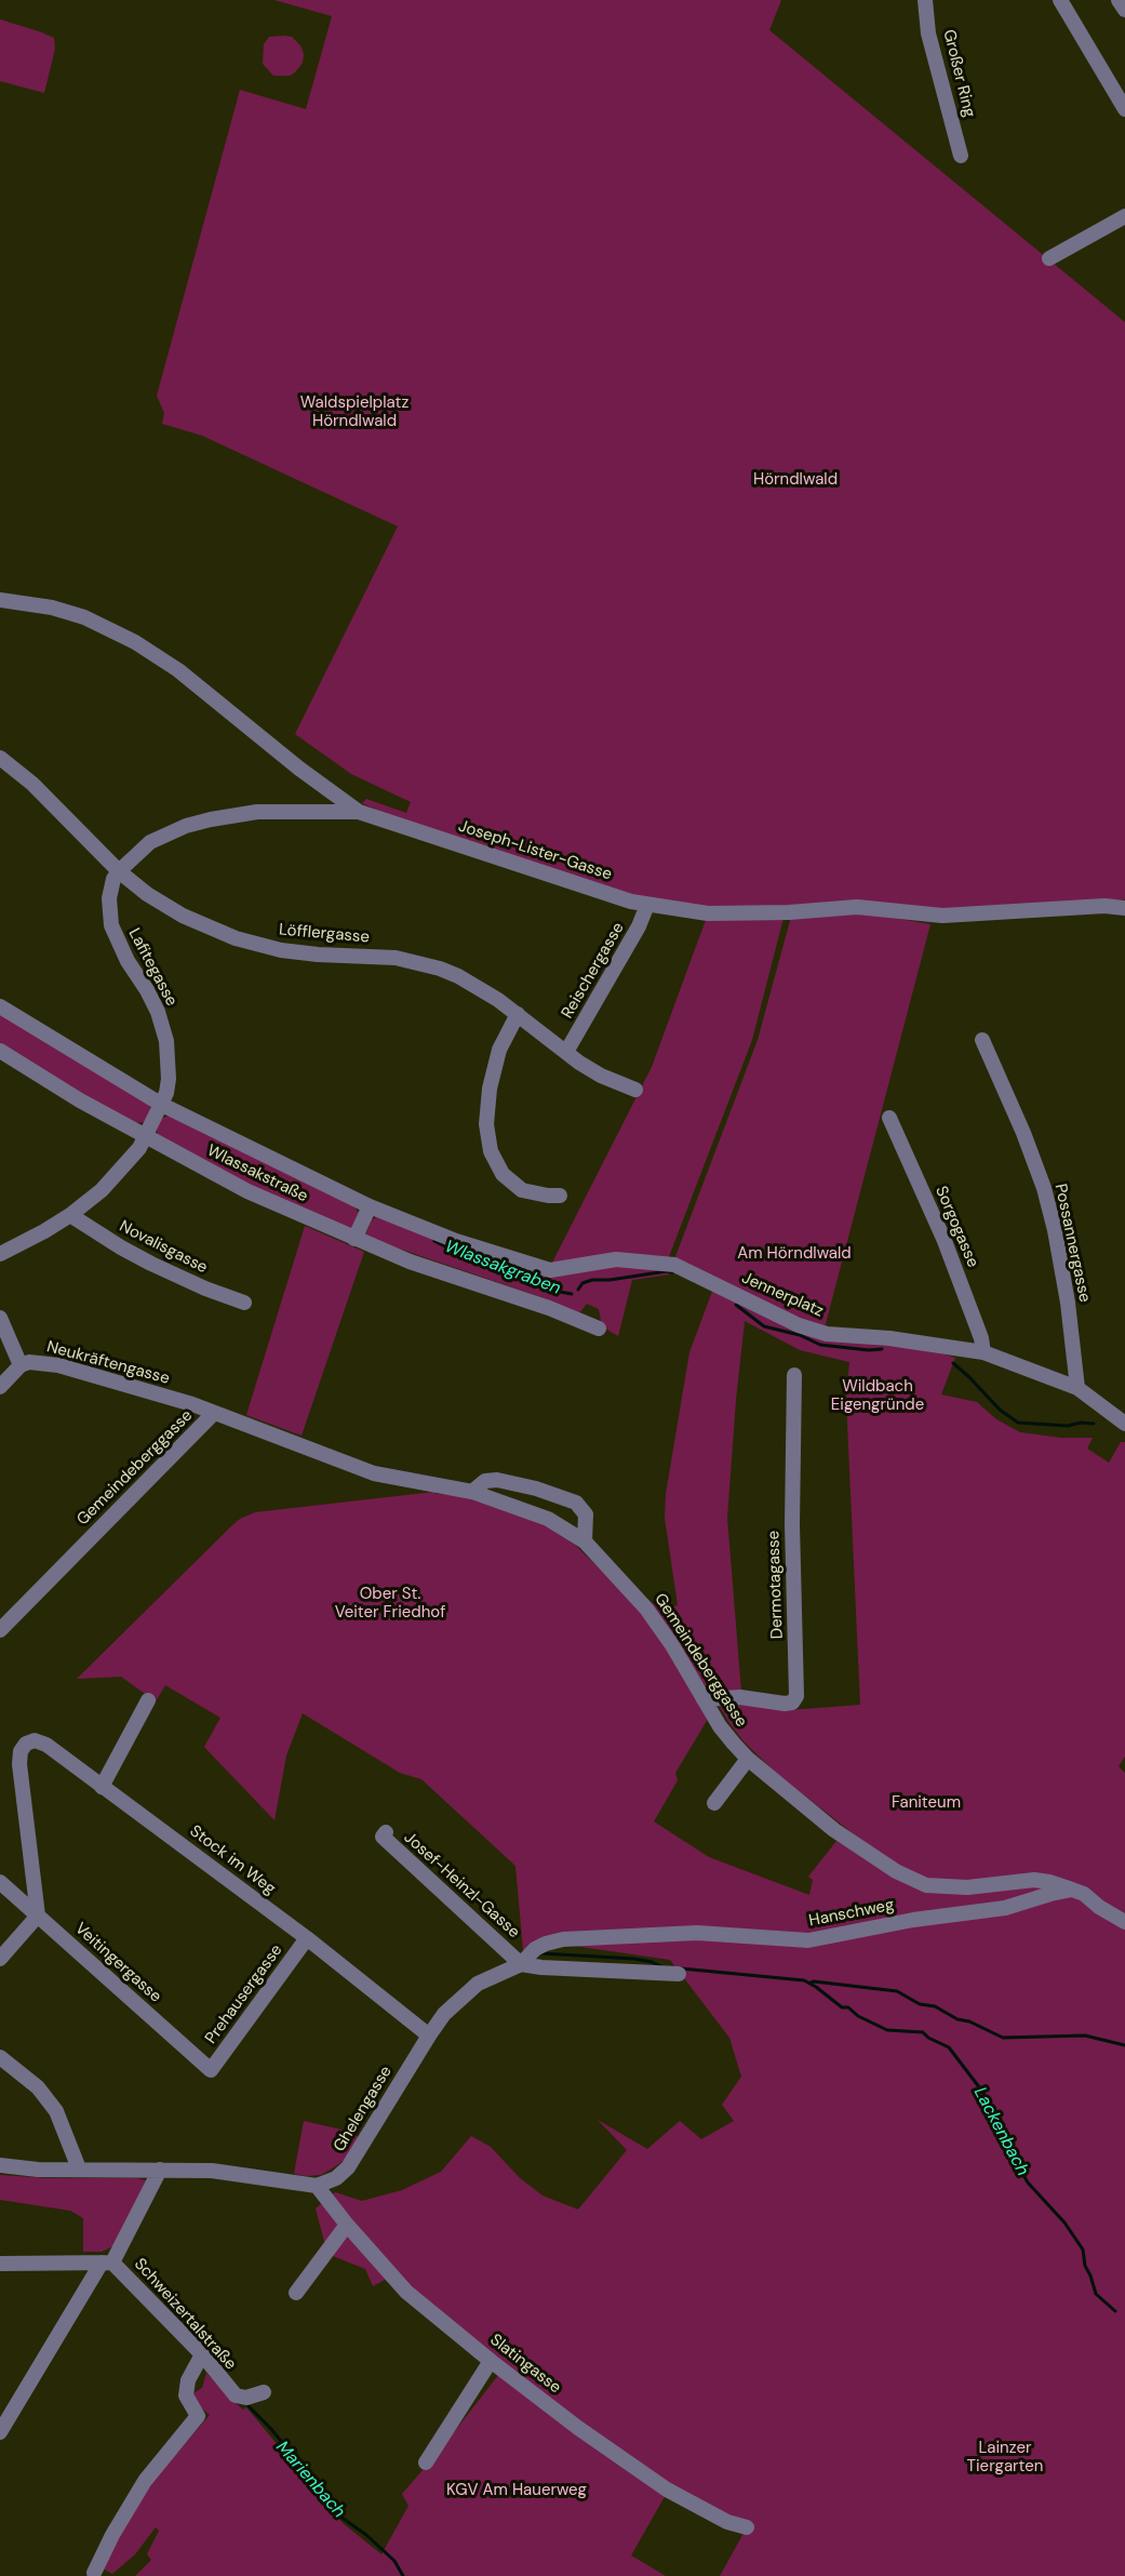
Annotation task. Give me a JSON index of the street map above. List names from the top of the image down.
{
  "streets": {
    "street": [
      "Großer Ring",
      "Joseph-Lister-Gasse",
      "Löfflergasse",
      "Lafitegasse",
      "Reischergasse",
      "Wlassakstraße",
      "Sorgogasse",
      "Possannergasse",
      "Novalisgasse",
      "Jennerplatz",
      "Neukräftengasse",
      "Gemeindeberggasse",
      "Dermotagasse",
      "Stock im Weg",
      "Josef-Heinzl-Gasse",
      "Hanschweg",
      "Veitingergasse",
      "Prehausergasse",
      "Ghelengasse",
      "Schweizertalstraße",
      "Slatingasse"
    ]
  },
  "crossings": [
    ["Joseph-Lister-Gasse", "Lafitegasse"],
    ["Joseph-Lister-Gasse", "Reischergasse"],
    ["Löfflergasse", "Lafitegasse"],
    ["Löfflergasse", "Reischergasse"],
    ["Lafitegasse", "Wlassakstraße"],
    ["Wlassakstraße", "Jennerplatz"],
    ["Sorgogasse", "Jennerplatz"],
    ["Possannergasse", "Jennerplatz"],
    ["Neukräftengasse", "Gemeindeberggasse"],
    ["Gemeindeberggasse", "Dermotagasse"],
    ["Gemeindeberggasse", "Hanschweg"],
    ["Stock im Weg", "Veitingergasse"],
    ["Stock im Weg", "Prehausergasse"],
    ["Stock im Weg", "Ghelengasse"],
    ["Josef-Heinzl-Gasse", "Hanschweg"],
    ["Josef-Heinzl-Gasse", "Ghelengasse"],
    ["Hanschweg", "Ghelengasse"],
    ["Veitingergasse", "Prehausergasse"],
    ["Ghelengasse", "Slatingasse"]
  ],
  "water": ["Wlassakgraben", "Lackenbach", "Marienbach"],
  "parks": [
    "Waldspielplatz Hörndlwald",
    "Hörndlwald",
    "Am Hörndlwald",
    "Wildbach Eigengründe",
    "Ober St. Veiter Friedhof",
    "Faniteum",
    "Lainzer Tiergarten",
    "KGV Am Hauerweg"
  ]
}
